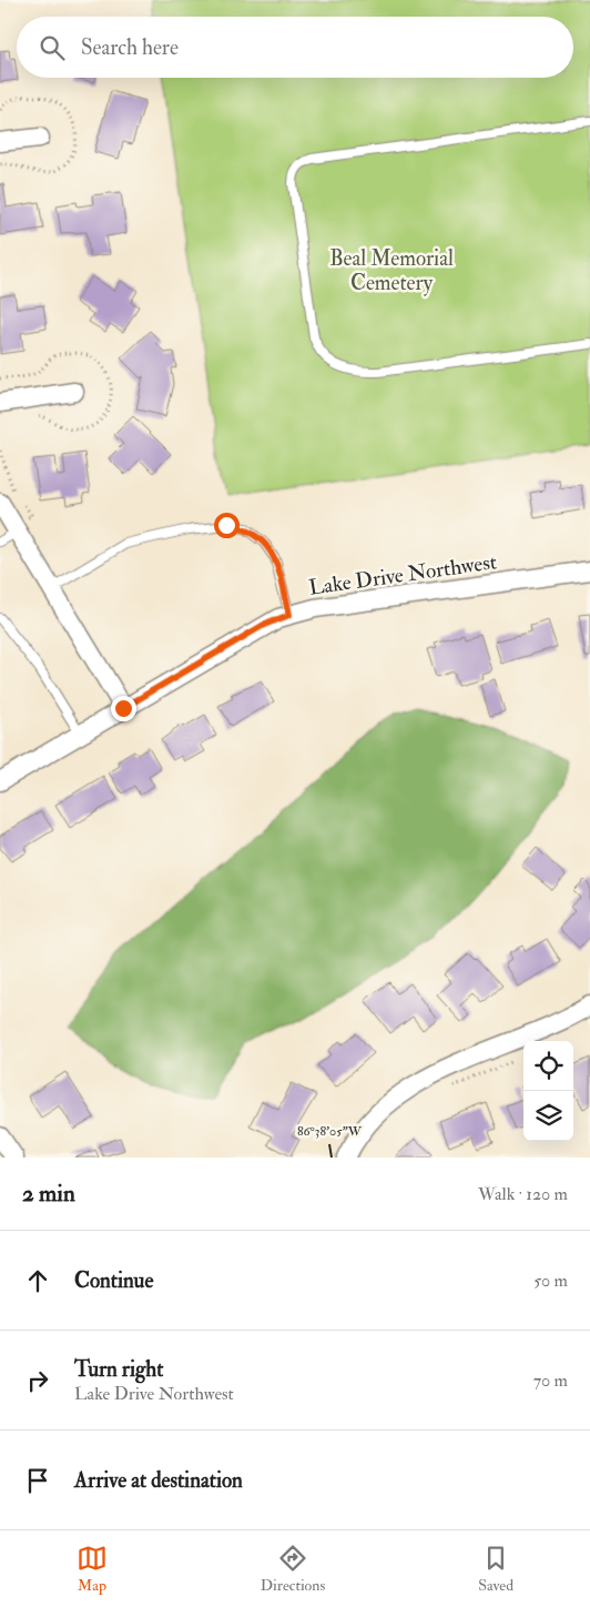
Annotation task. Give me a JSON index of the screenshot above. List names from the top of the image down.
{
  "streets": {
    "street": ["Lake Drive Northwest"]
  },
  "parks": ["Beal Memorial Cemetery"],
  "page": {
    "search": "Search here",
    "heading": ["2 min", "Walk · 120 m"],
    "list": [
      ["Continue", "50 m"],
      ["Turn right", "Lake Drive Northwest", "70 m"],
      "Arrive at destination"
    ],
    "nav": ["Map", "Directions", "Saved"]
  },
  "coordinates": ["86°38'05\"W"]
}
